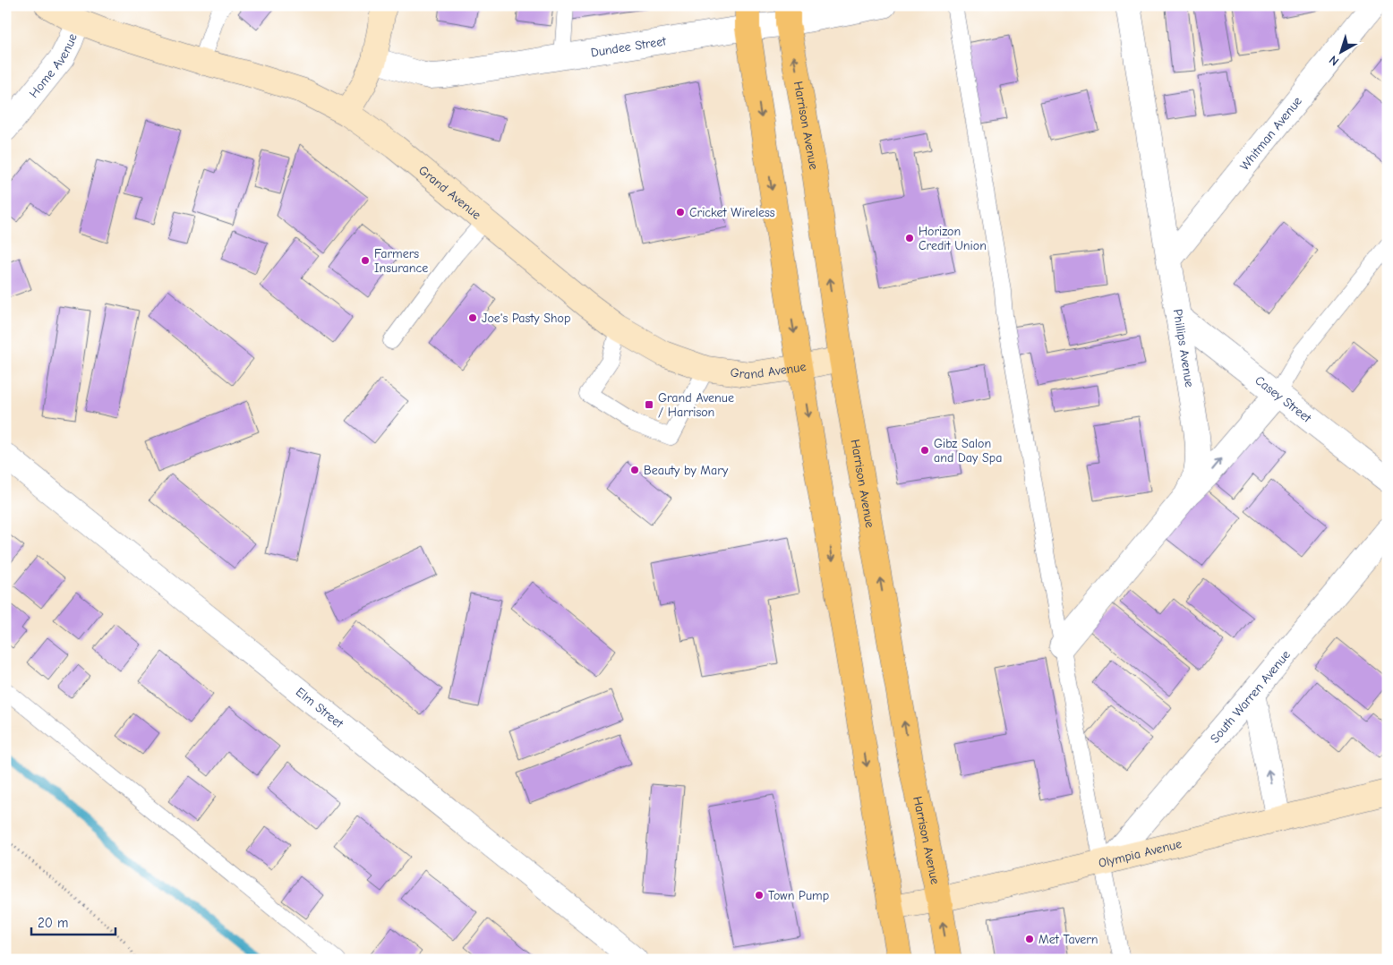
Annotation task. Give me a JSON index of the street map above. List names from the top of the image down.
{
  "streets": {
    "main road": ["Harrison Avenue", "Grand Avenue", "Olympia Avenue"],
    "street": [
      "Dundee Street",
      "Home Avenue",
      "Whitman Avenue",
      "Phillips Avenue",
      "Casey Street",
      "South Warren Avenue",
      "Elm Street"
    ]
  },
  "crossings": [
    ["Dundee Street", "Harrison Avenue"],
    ["Home Avenue", "Grand Avenue"],
    ["Harrison Avenue", "Grand Avenue"],
    ["Harrison Avenue", "Olympia Avenue"],
    ["Whitman Avenue", "Phillips Avenue"],
    ["Phillips Avenue", "Casey Street"],
    ["South Warren Avenue", "Olympia Avenue"]
  ],
  "places": {
    "other": [
      "Cricket Wireless",
      "Horizon Credit Union",
      "Farmers Insurance",
      "Joe's Pasty Shop",
      "Gibz Salon and Day Spa",
      "Beauty by Mary",
      "Town Pump",
      "Met Tavern"
    ],
    "transit": ["Grand Avenue / Harrison"]
  },
  "scale_bar": "20 m",
  "north": "bottom left"
}
